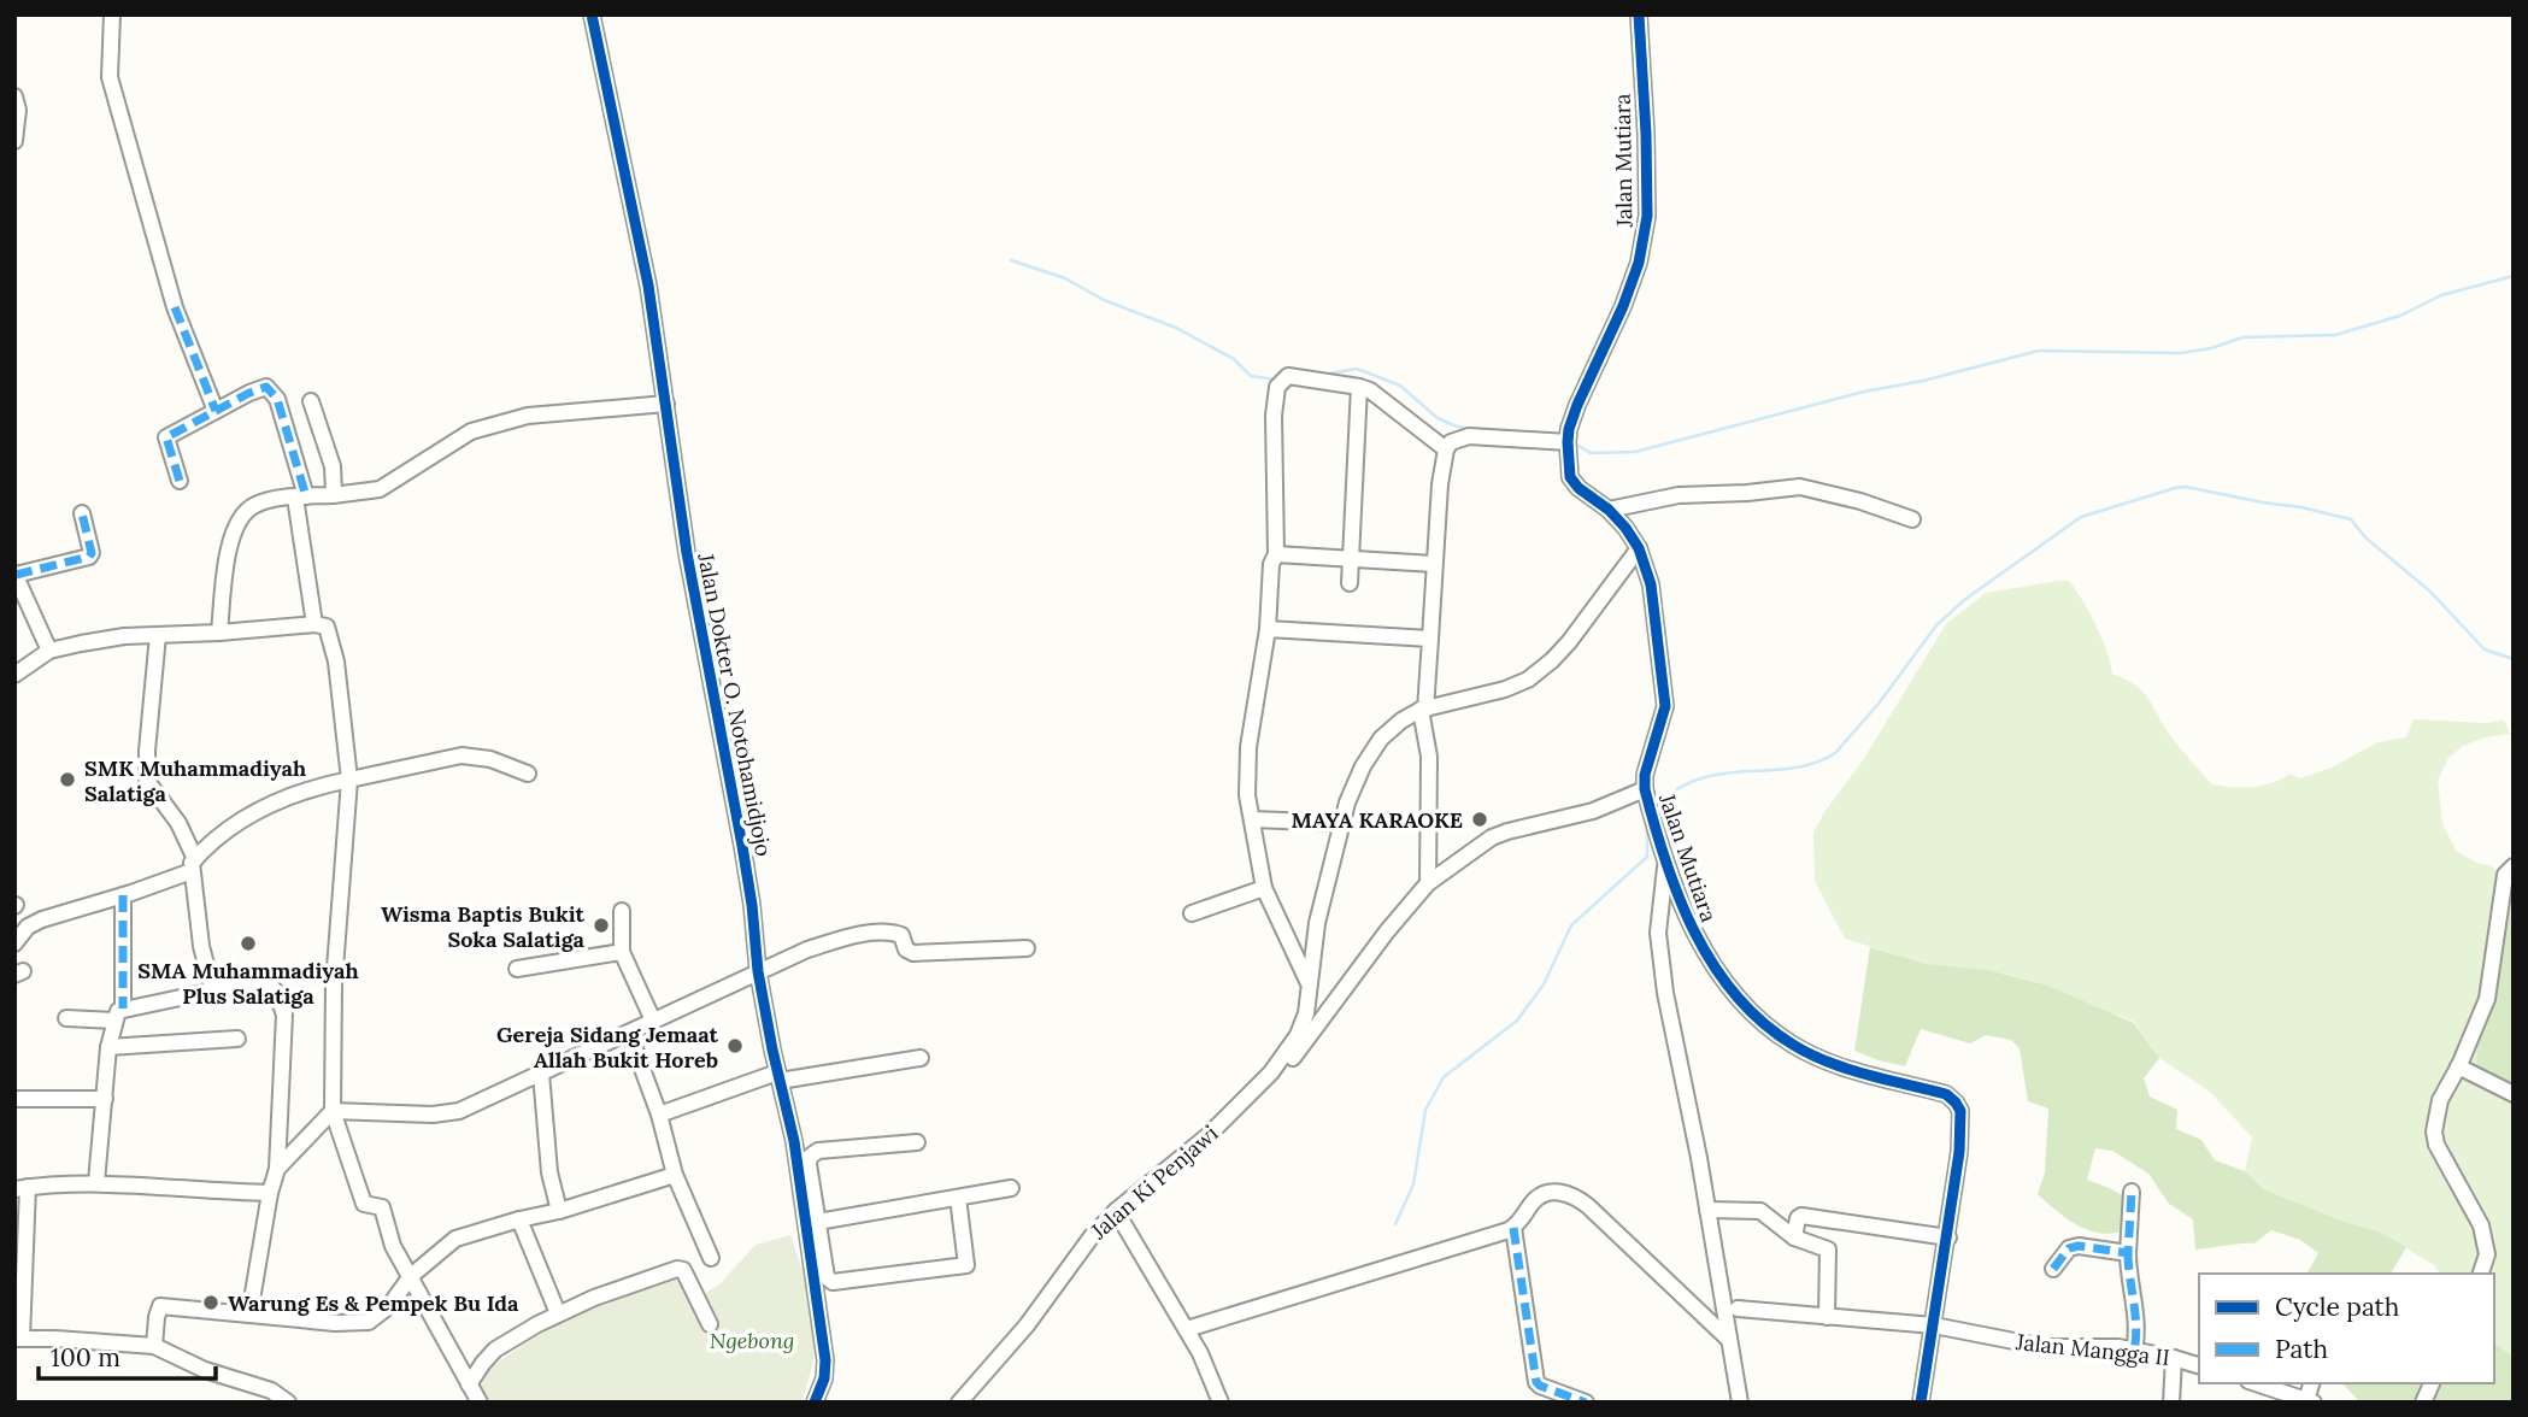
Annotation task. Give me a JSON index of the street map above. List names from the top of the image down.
{
  "streets": {
    "street": [
      "Jalan Mutiara",
      "Jalan Dokter O. Notohamidjojo",
      "Jalan Ki Penjawi",
      "Jalan Mangga II"
    ]
  },
  "crossings": [
    ["Jalan Mutiara", "Jalan Mangga II"]
  ],
  "parks": ["Ngebong"],
  "places": [
    "SMK Muhammadiyah Salatiga",
    "MAYA KARAOKE",
    "Wisma Baptis Bukit Soka Salatiga",
    "SMA Muhammadiyah Plus Salatiga",
    "Gereja Sidang Jemaat Allah Bukit Horeb",
    "Warung Es & Pempek Bu Ida"
  ],
  "legend": ["Cycle path", "Path"],
  "scale_bar": "100 m"
}
